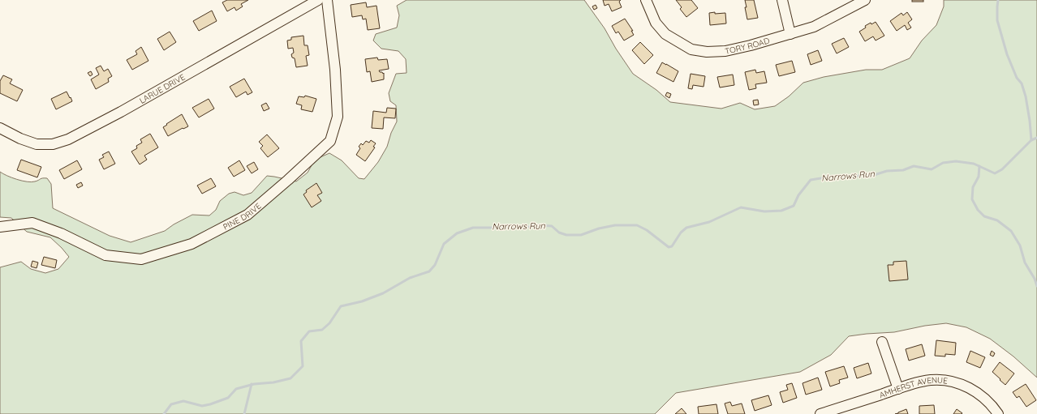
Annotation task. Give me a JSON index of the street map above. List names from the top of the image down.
{
  "streets": {
    "street": [
      "TORY ROAD",
      "LARUE DRIVE",
      "PINE DRIVE",
      "AMHERST AVENUE"
    ]
  },
  "water": ["Narrows Run"]
}
